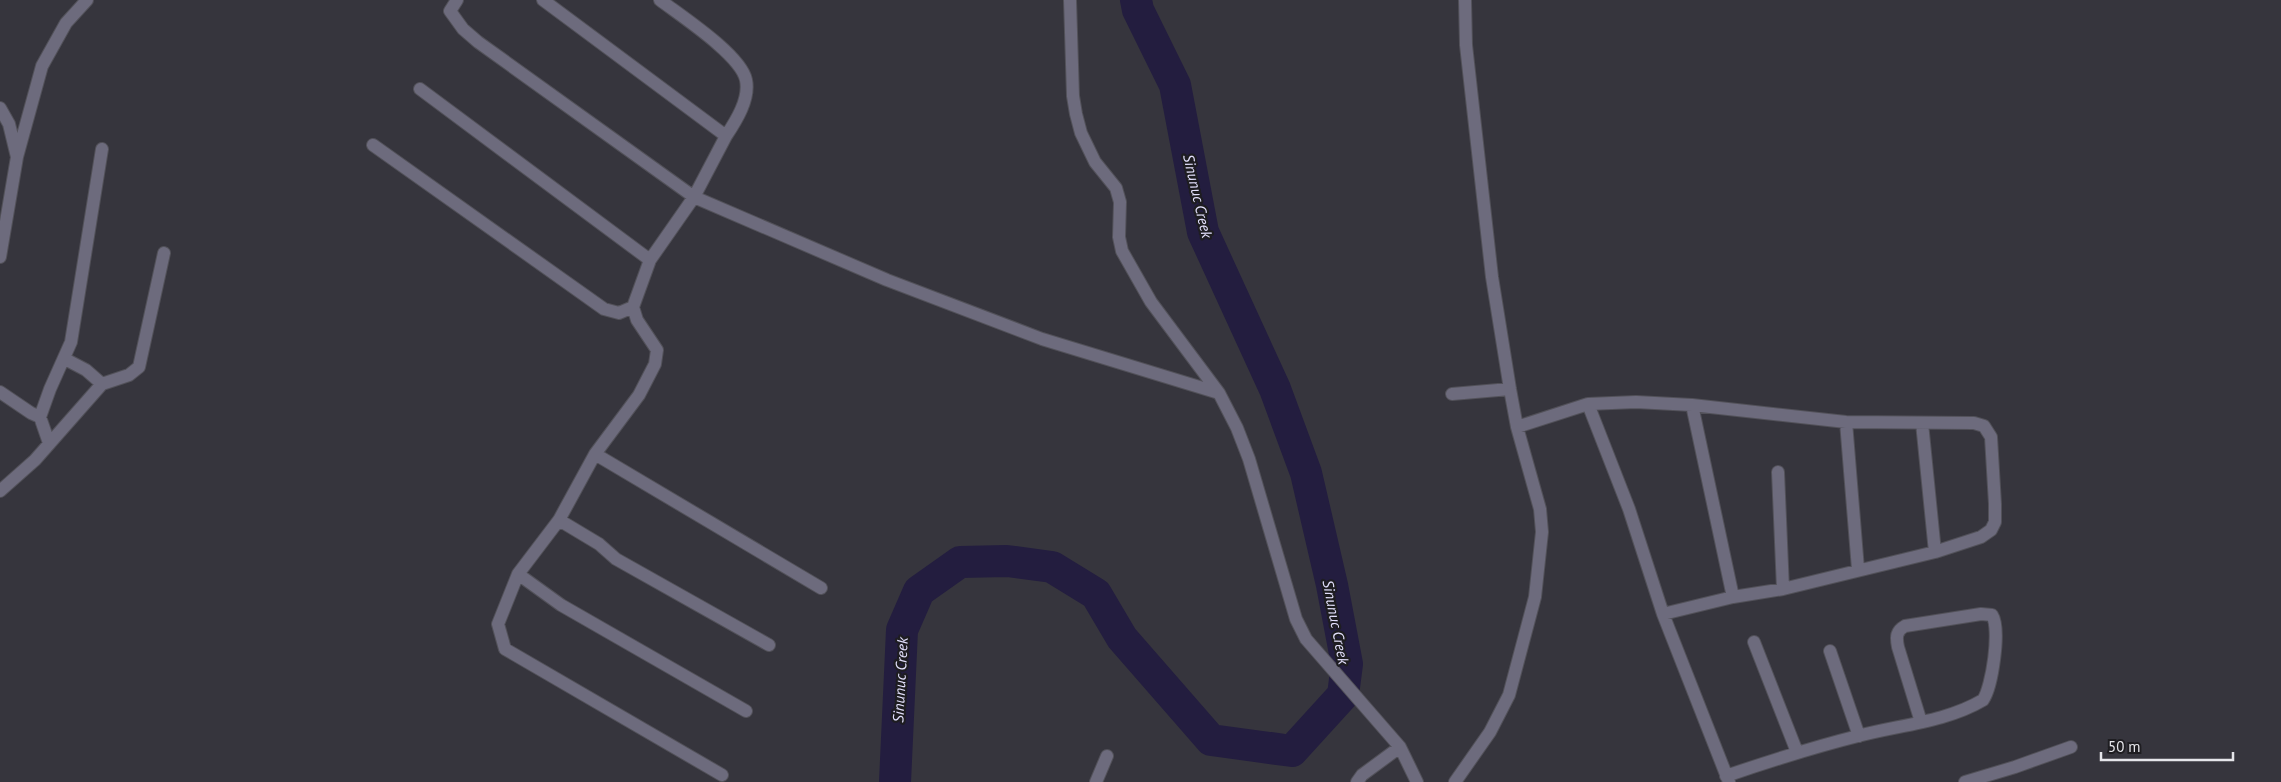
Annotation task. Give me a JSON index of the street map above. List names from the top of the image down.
{
  "water": ["Sinunuc Creek"],
  "scale_bar": "50 m"
}
